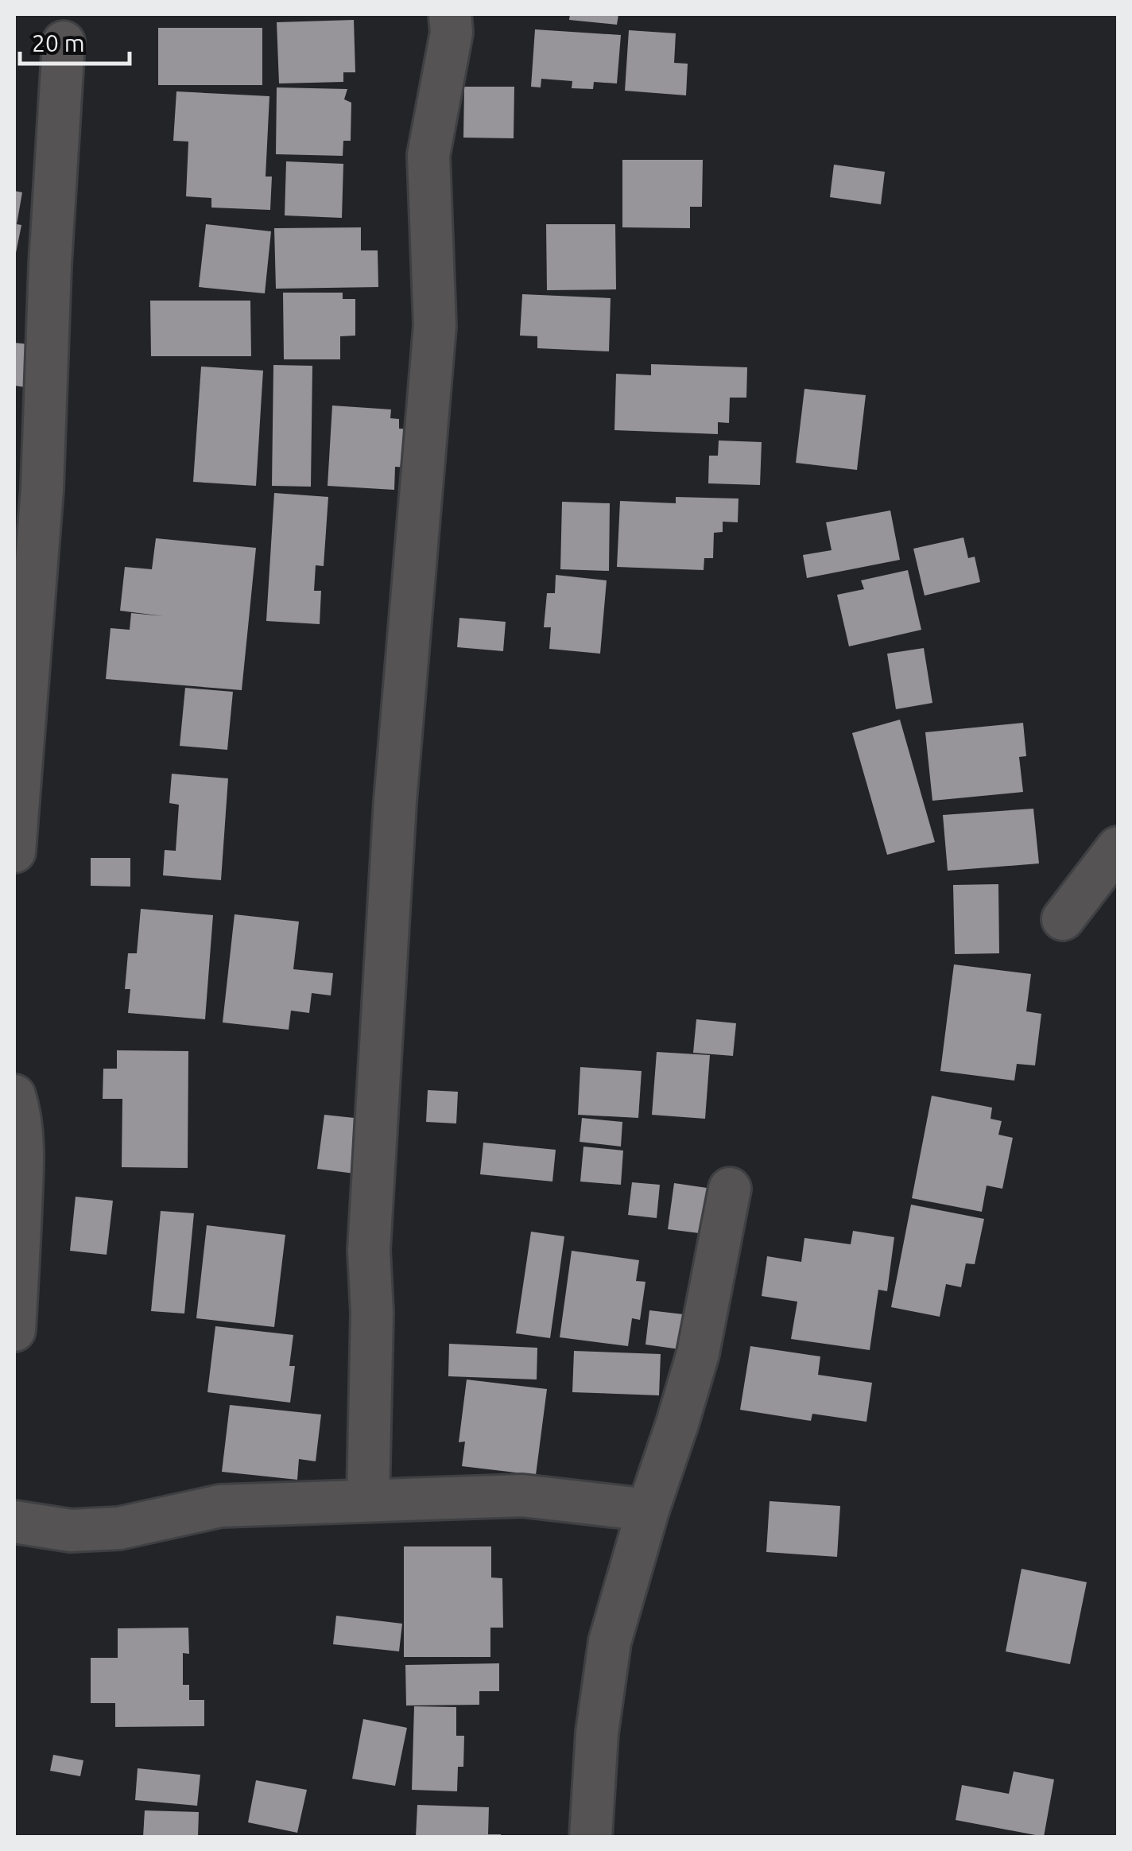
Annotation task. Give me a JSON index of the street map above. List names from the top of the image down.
{
  "scale_bar": "20 m"
}
